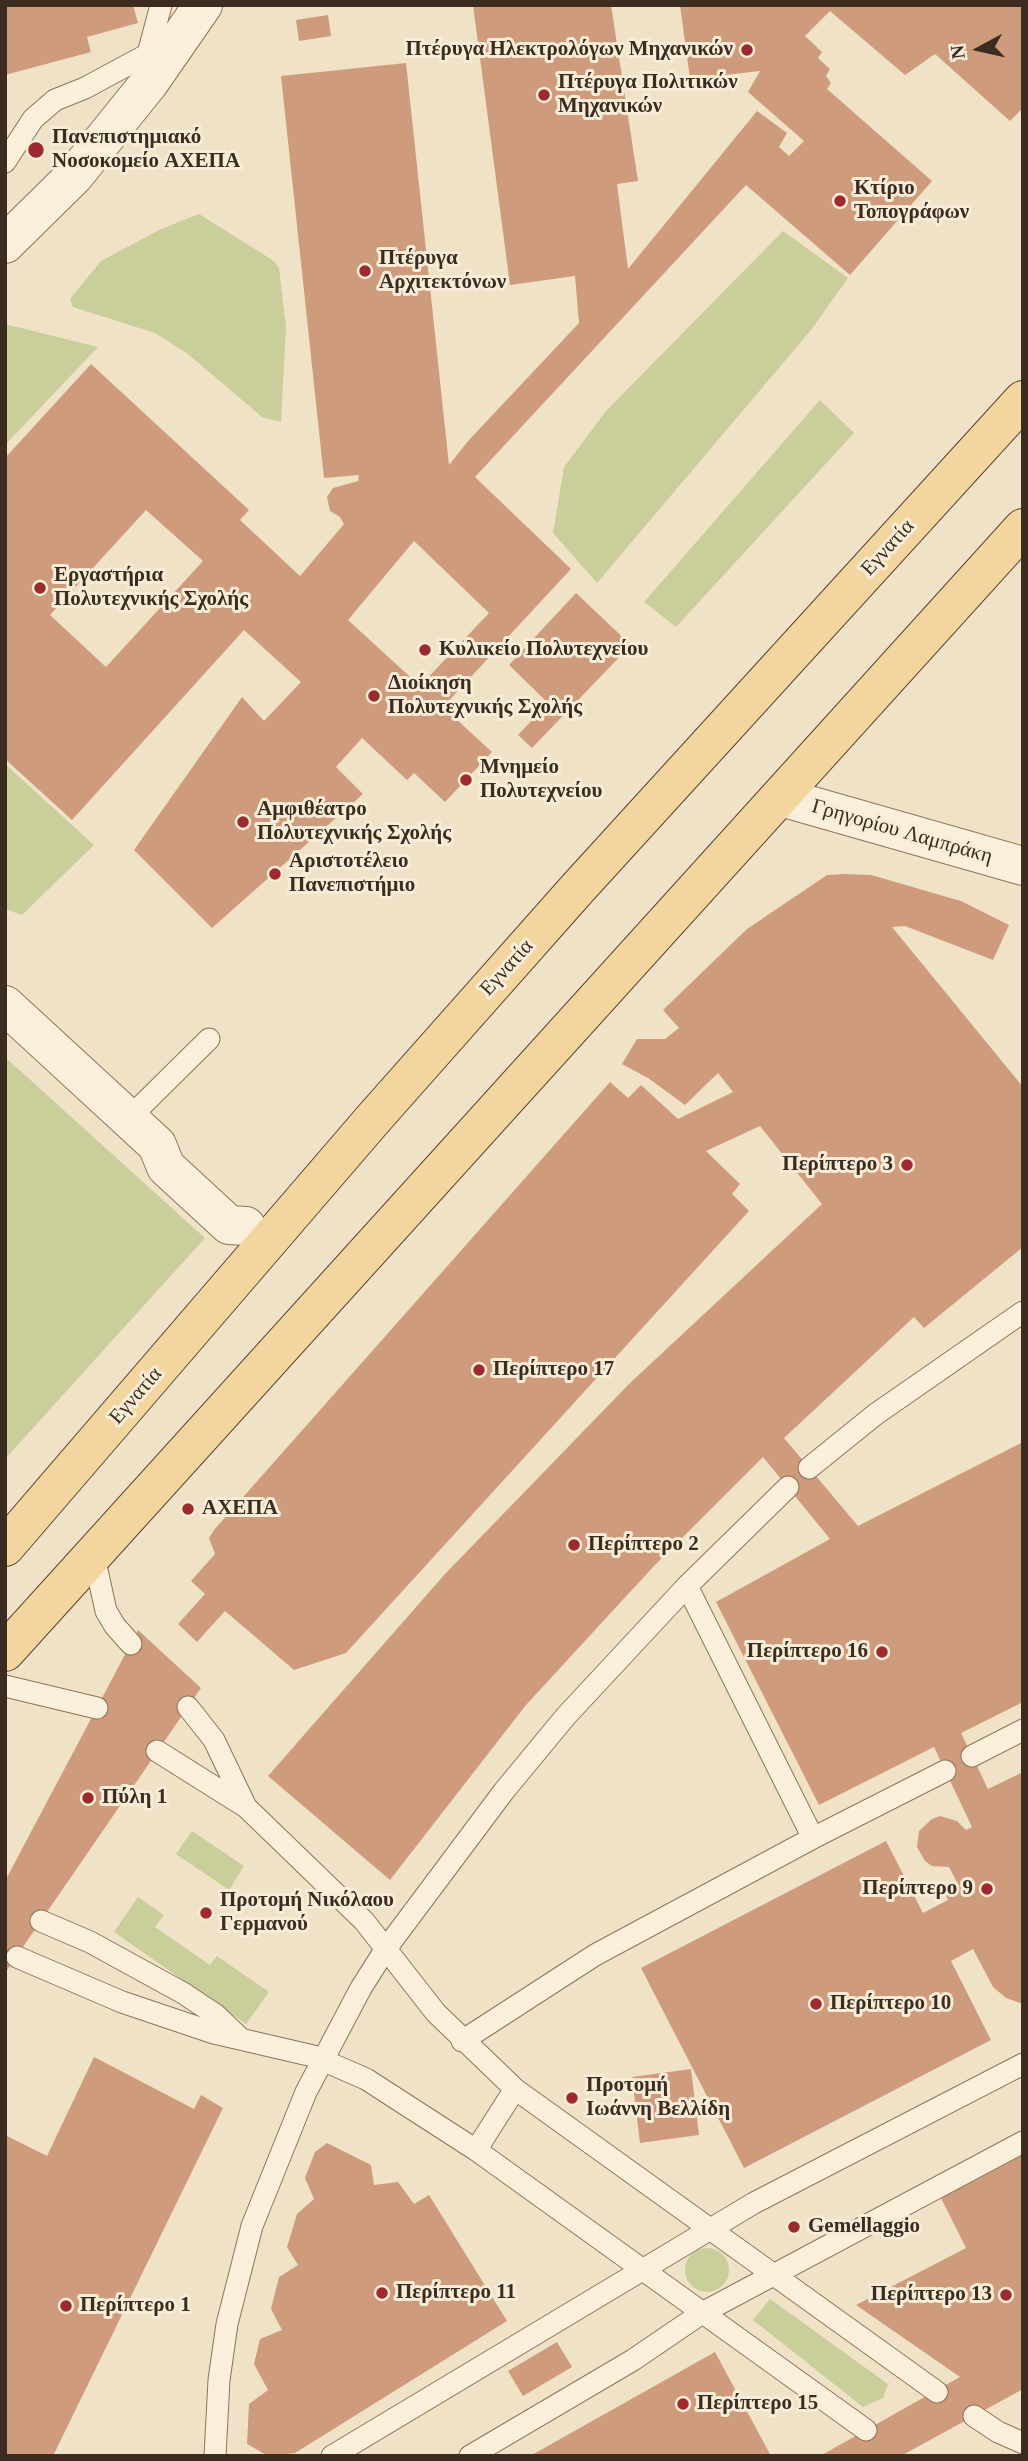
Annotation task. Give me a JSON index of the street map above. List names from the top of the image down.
{
  "streets": {
    "main road": ["Εγνατία"],
    "street": ["Γρηγορίου Λαμπράκη"]
  },
  "places": [
    "Πτέρυγα Ηλεκτρολόγων Μηχανικών",
    "Πτέρυγα Πολιτικών Μηχανικών",
    "Πανεπιστημιακό Νοσοκομείο ΑΧΕΠΑ",
    "Κτίριο Τοπογράφων",
    "Πτέρυγα Αρχιτεκτόνων",
    "Εργαστήρια Πολυτεχνικής Σχολής",
    "Κυλικείο Πολυτεχνείου",
    "Διοίκηση Πολυτεχνικής Σχολής",
    "Μνημείο Πολυτεχνείου",
    "Αμφιθέατρο Πολυτεχνικής Σχολής",
    "Αριστοτέλειο Πανεπιστήμιο",
    "Περίπτερο 3",
    "Περίπτερο 17",
    "ΑΧΕΠΑ",
    "Περίπτερο 2",
    "Περίπτερο 16",
    "Πύλη 1",
    "Περίπτερο 9",
    "Προτομή Νικόλαου Γερμανού",
    "Περίπτερο 10",
    "Προτομή Ιωάννη Βελλίδη",
    "Gemellaggio",
    "Περίπτερο 11",
    "Περίπτερο 13",
    "Περίπτερο 1",
    "Περίπτερο 15"
  ],
  "north": "left"
}
